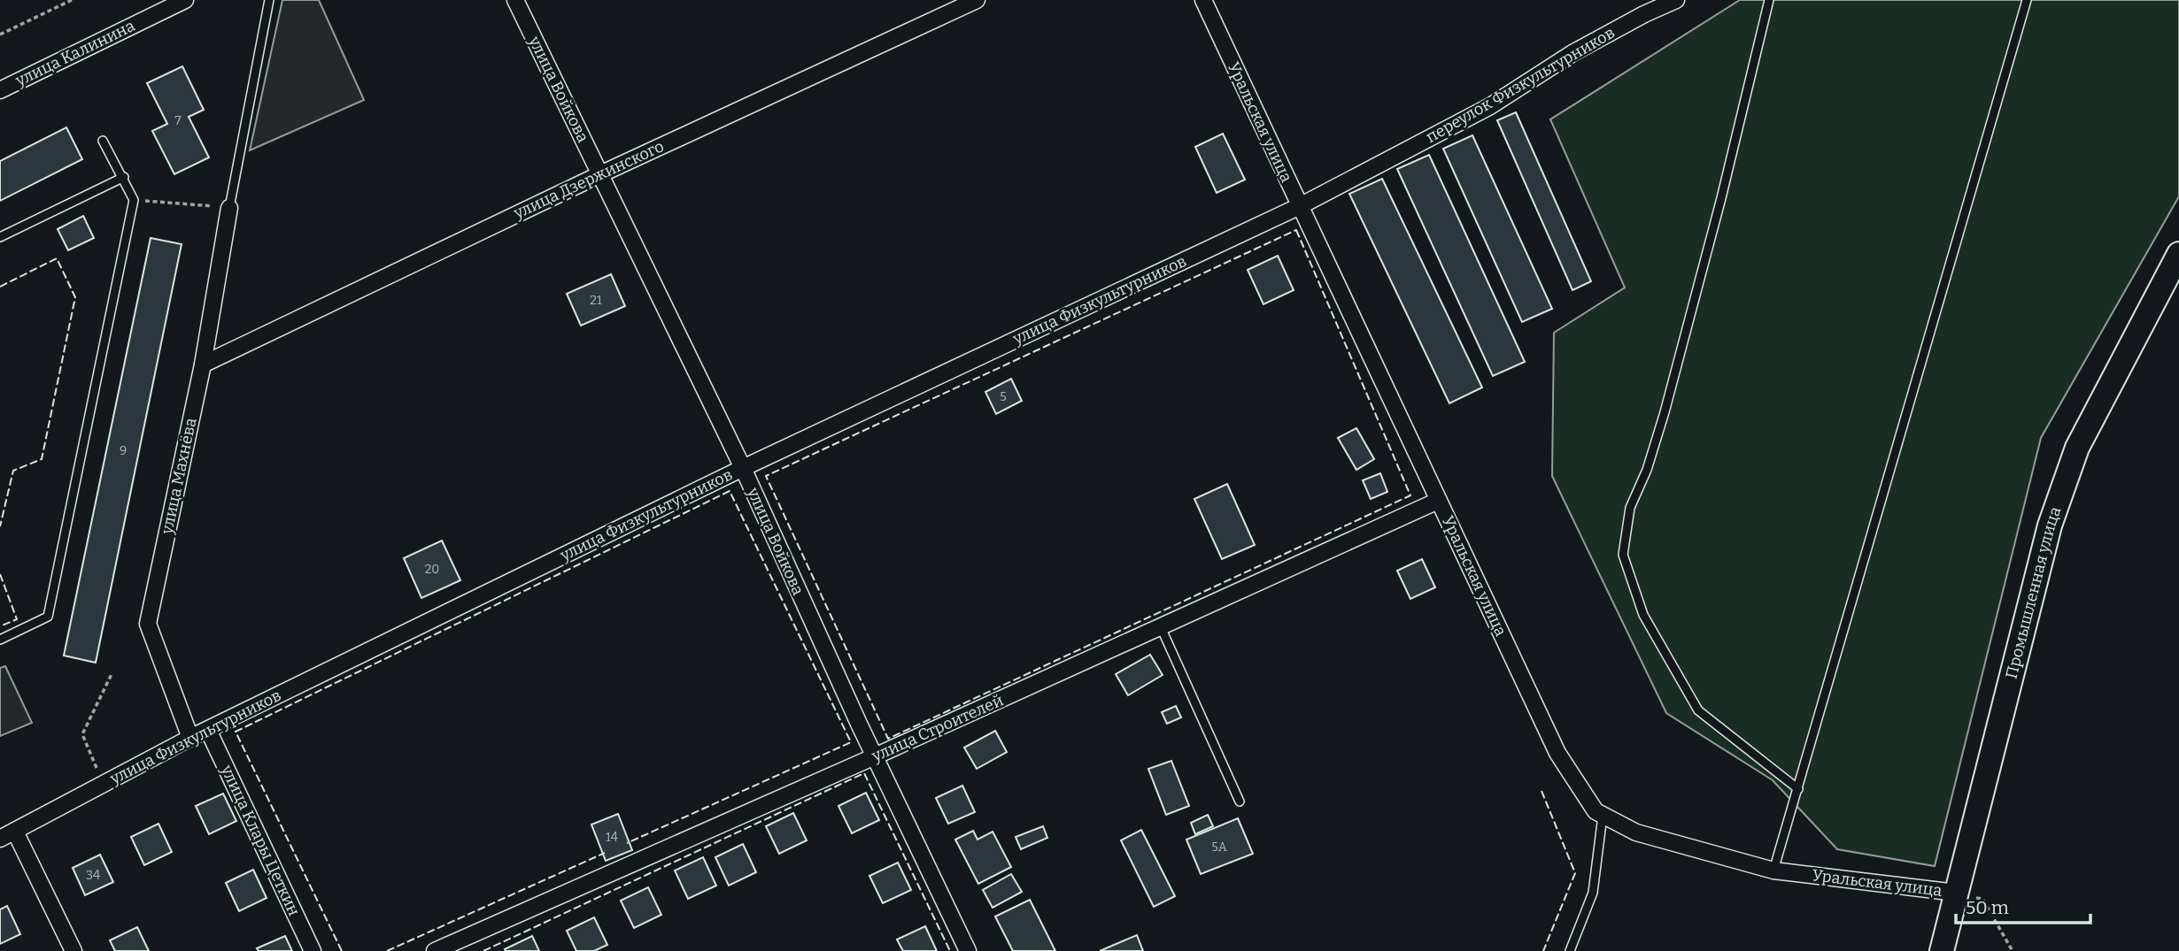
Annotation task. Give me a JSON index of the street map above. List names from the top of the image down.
{
  "streets": {
    "main road": ["Промышленная улица"],
    "street": [
      "улица Калинина",
      "переулок Физкультурников",
      "улица Войкова",
      "Уральская улица",
      "улица Дзержинского",
      "улица Физкультурников",
      "улица Махнёва",
      "улица Строителей",
      "улица Клары Цеткин"
    ]
  },
  "crossings": [
    ["переулок Физкультурников", "Уральская улица"],
    ["переулок Физкультурников", "улица Физкультурников"],
    ["улица Войкова", "улица Дзержинского"],
    ["улица Войкова", "улица Физкультурников"],
    ["улица Войкова", "улица Строителей"],
    ["Уральская улица", "улица Физкультурников"],
    ["Уральская улица", "Промышленная улица"],
    ["Уральская улица", "улица Строителей"],
    ["улица Дзержинского", "улица Махнёва"],
    ["улица Физкультурников", "улица Махнёва"],
    ["улица Физкультурников", "улица Клары Цеткин"]
  ],
  "house_numbers": [
    "7",
    "21",
    "5",
    "9",
    "20",
    "14",
    "5А",
    "34"
  ],
  "scale_bar": "50 m"
}
